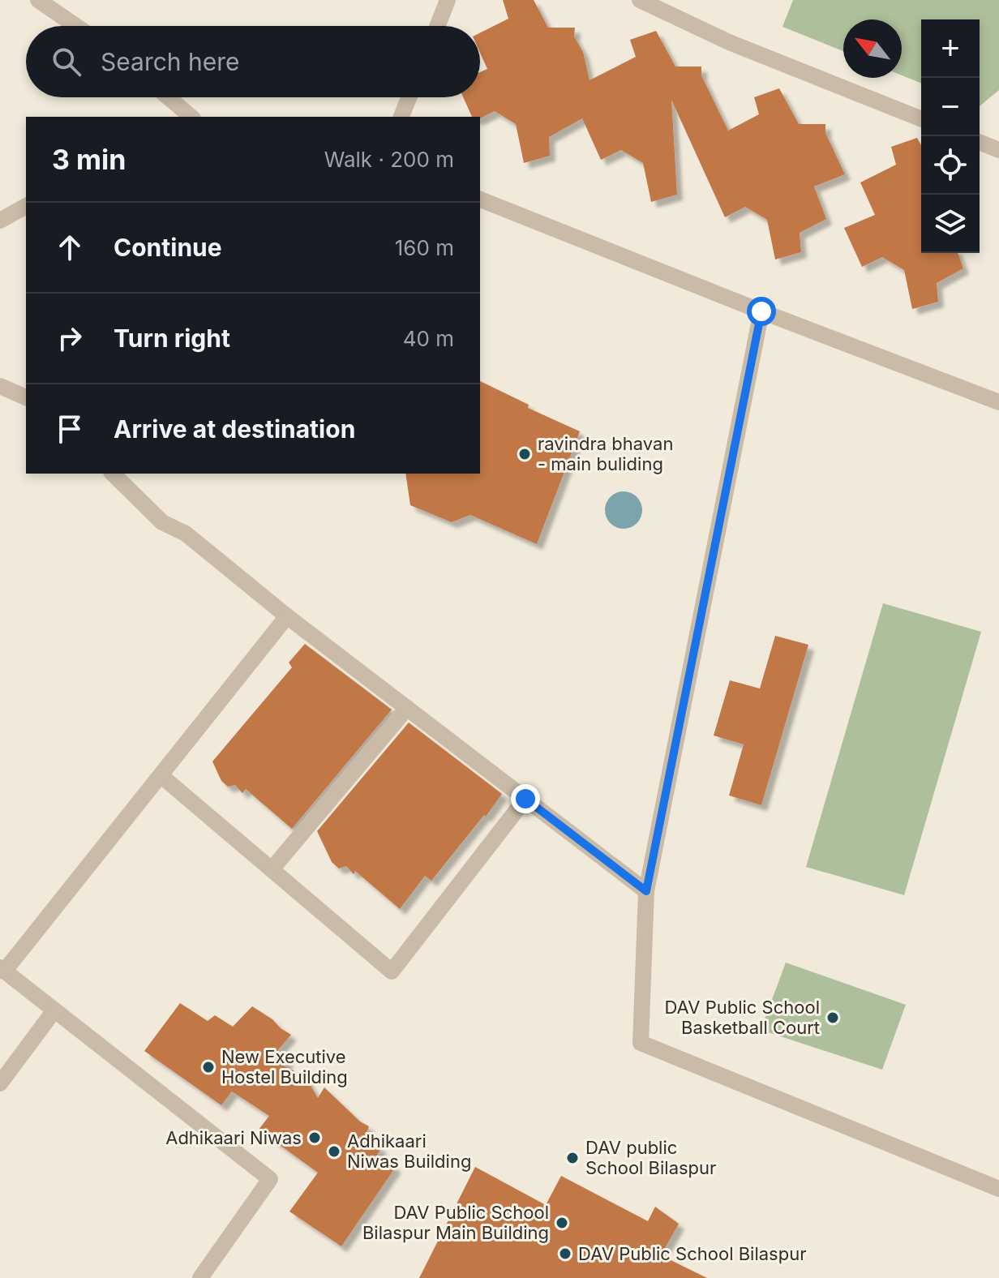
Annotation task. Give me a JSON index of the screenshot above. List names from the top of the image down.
{
  "places": [
    "ravindra bhavan - main buliding",
    "DAV Public School Basketball Court",
    "New Executive Hostel Building",
    "Adhikaari Niwas",
    "Adhikaari Niwas Building",
    "DAV public School Bilaspur",
    "DAV Public School Bilaspur Main Building",
    "DAV Public School Bilaspur"
  ],
  "north": "top left",
  "page": {
    "map_buttons": ["+", "−"],
    "search": "Search here",
    "heading": ["3 min", "Walk · 200 m"],
    "list": [
      ["Continue", "160 m"],
      ["Turn right", "40 m"],
      "Arrive at destination"
    ]
  }
}
